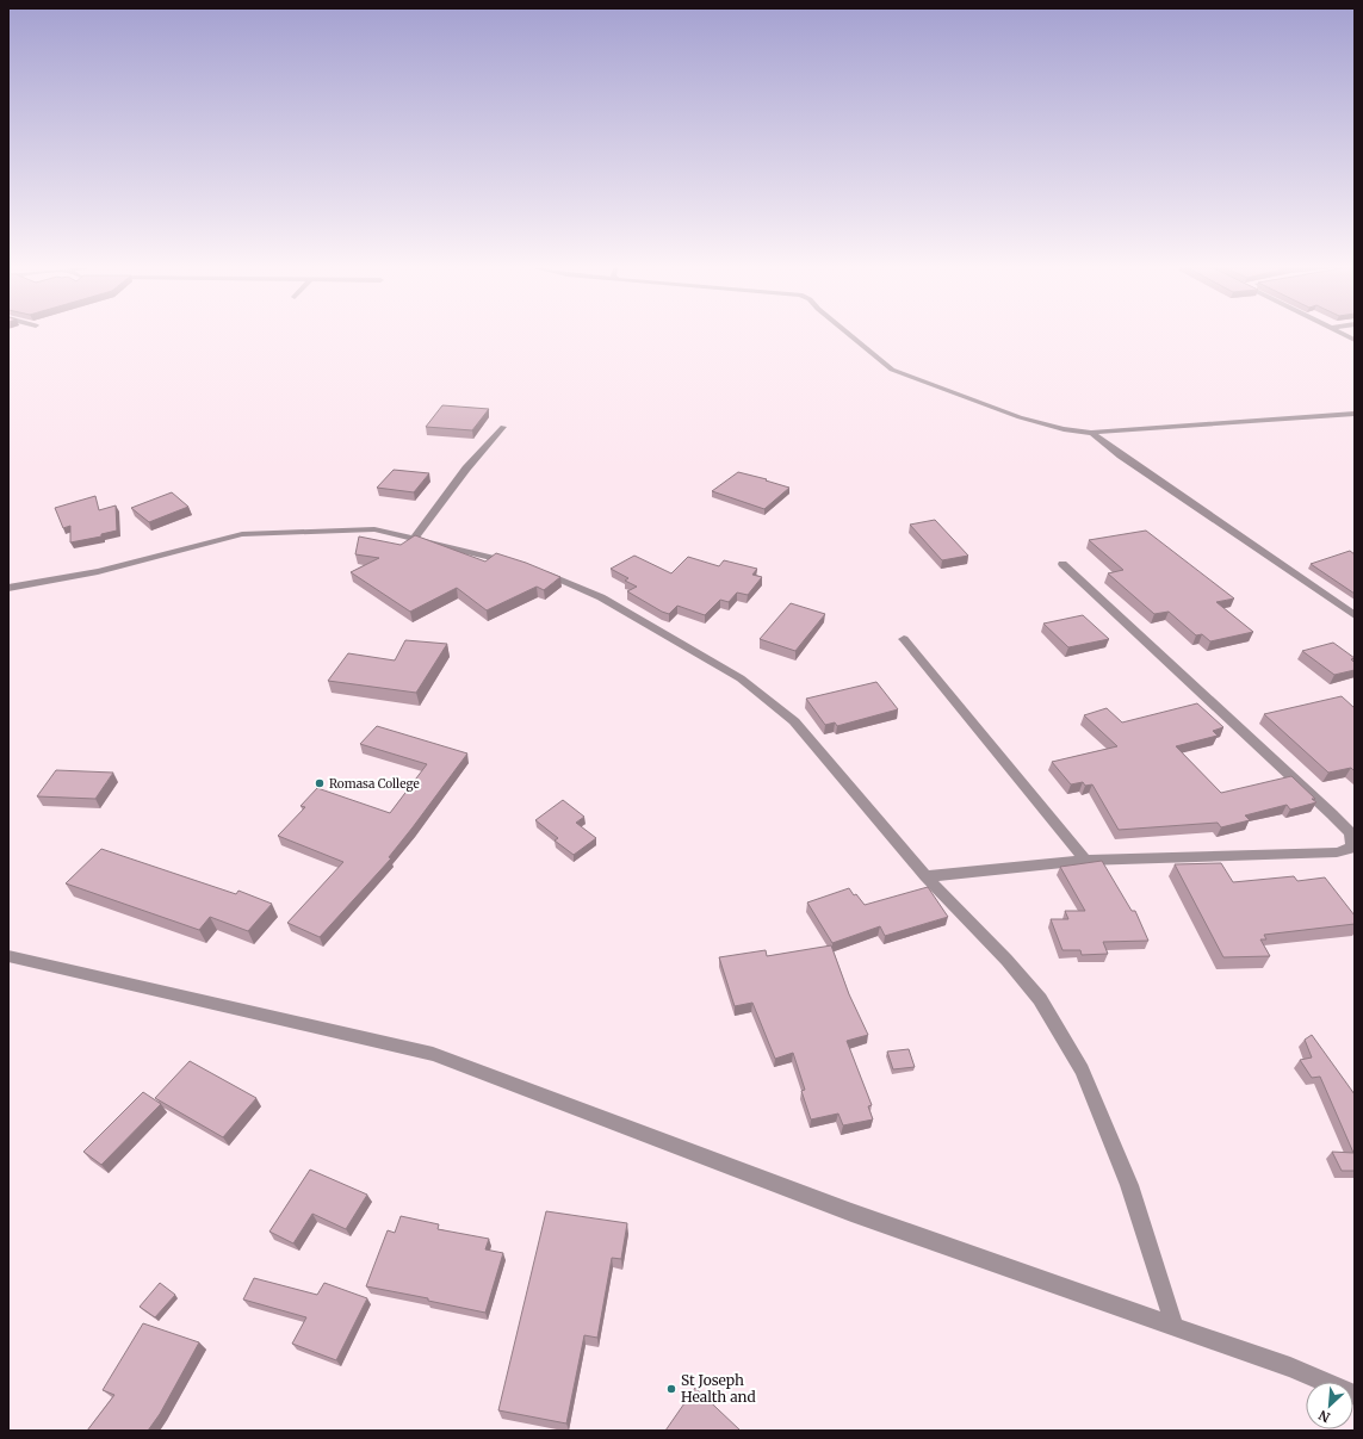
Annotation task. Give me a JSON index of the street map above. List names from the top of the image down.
{
  "places": ["Romasa College", "St Joseph Health and"],
  "north": "bottom left"
}
